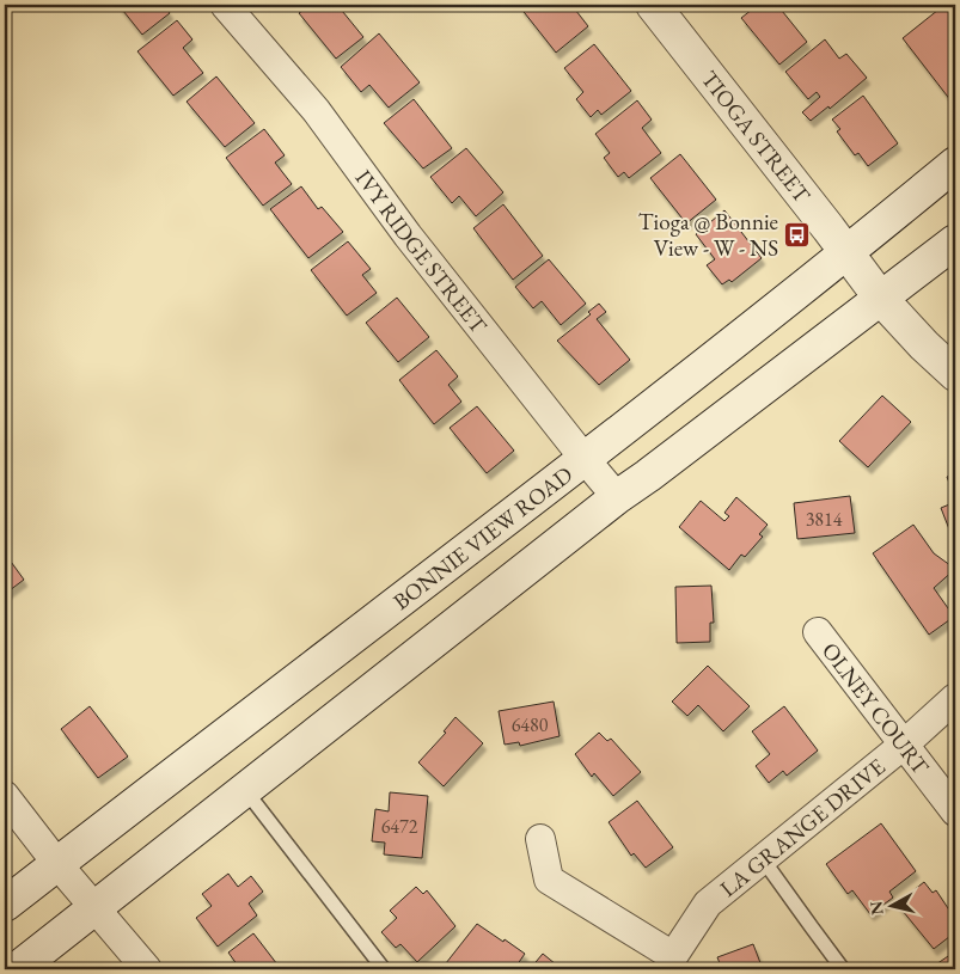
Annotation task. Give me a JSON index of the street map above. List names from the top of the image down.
{
  "streets": {
    "main road": ["TIOGA STREET", "BONNIE VIEW ROAD"],
    "street": ["IVY RIDGE STREET", "OLNEY COURT", "LA GRANGE DRIVE"]
  },
  "crossings": [
    ["TIOGA STREET", "BONNIE VIEW ROAD"],
    ["IVY RIDGE STREET", "BONNIE VIEW ROAD"],
    ["OLNEY COURT", "LA GRANGE DRIVE"]
  ],
  "places": {
    "bus stop": ["Tioga @ Bonnie View - W - NS"]
  },
  "house_numbers": ["3814", "6480", "6472"],
  "north": "left"
}
